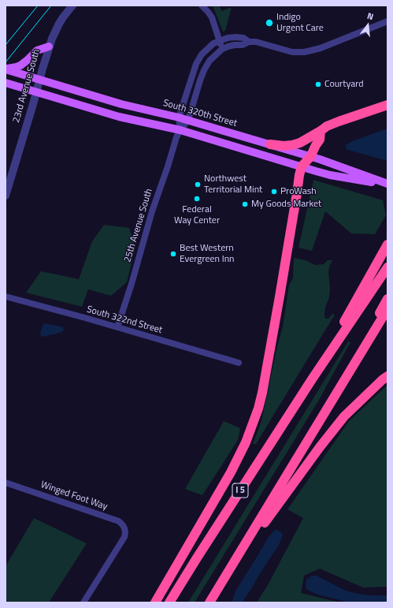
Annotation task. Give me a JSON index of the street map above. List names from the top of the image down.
{
  "streets": {
    "highway": ["I 5"],
    "main road": ["South 320th Street"],
    "street": [
      "23rd Avenue South",
      "25th Avenue South",
      "South 322nd Street",
      "Winged Foot Way"
    ]
  },
  "crossings": [
    ["23rd Avenue South", "South 320th Street"],
    ["South 320th Street", "25th Avenue South"],
    ["25th Avenue South", "South 322nd Street"]
  ],
  "places": [
    "Indigo Urgent Care",
    "Courtyard",
    "Northwest Territorial Mint",
    "ProWash",
    "Federal Way Center",
    "My Goods Market",
    "Best Western Evergreen Inn"
  ],
  "north": "top"
}
